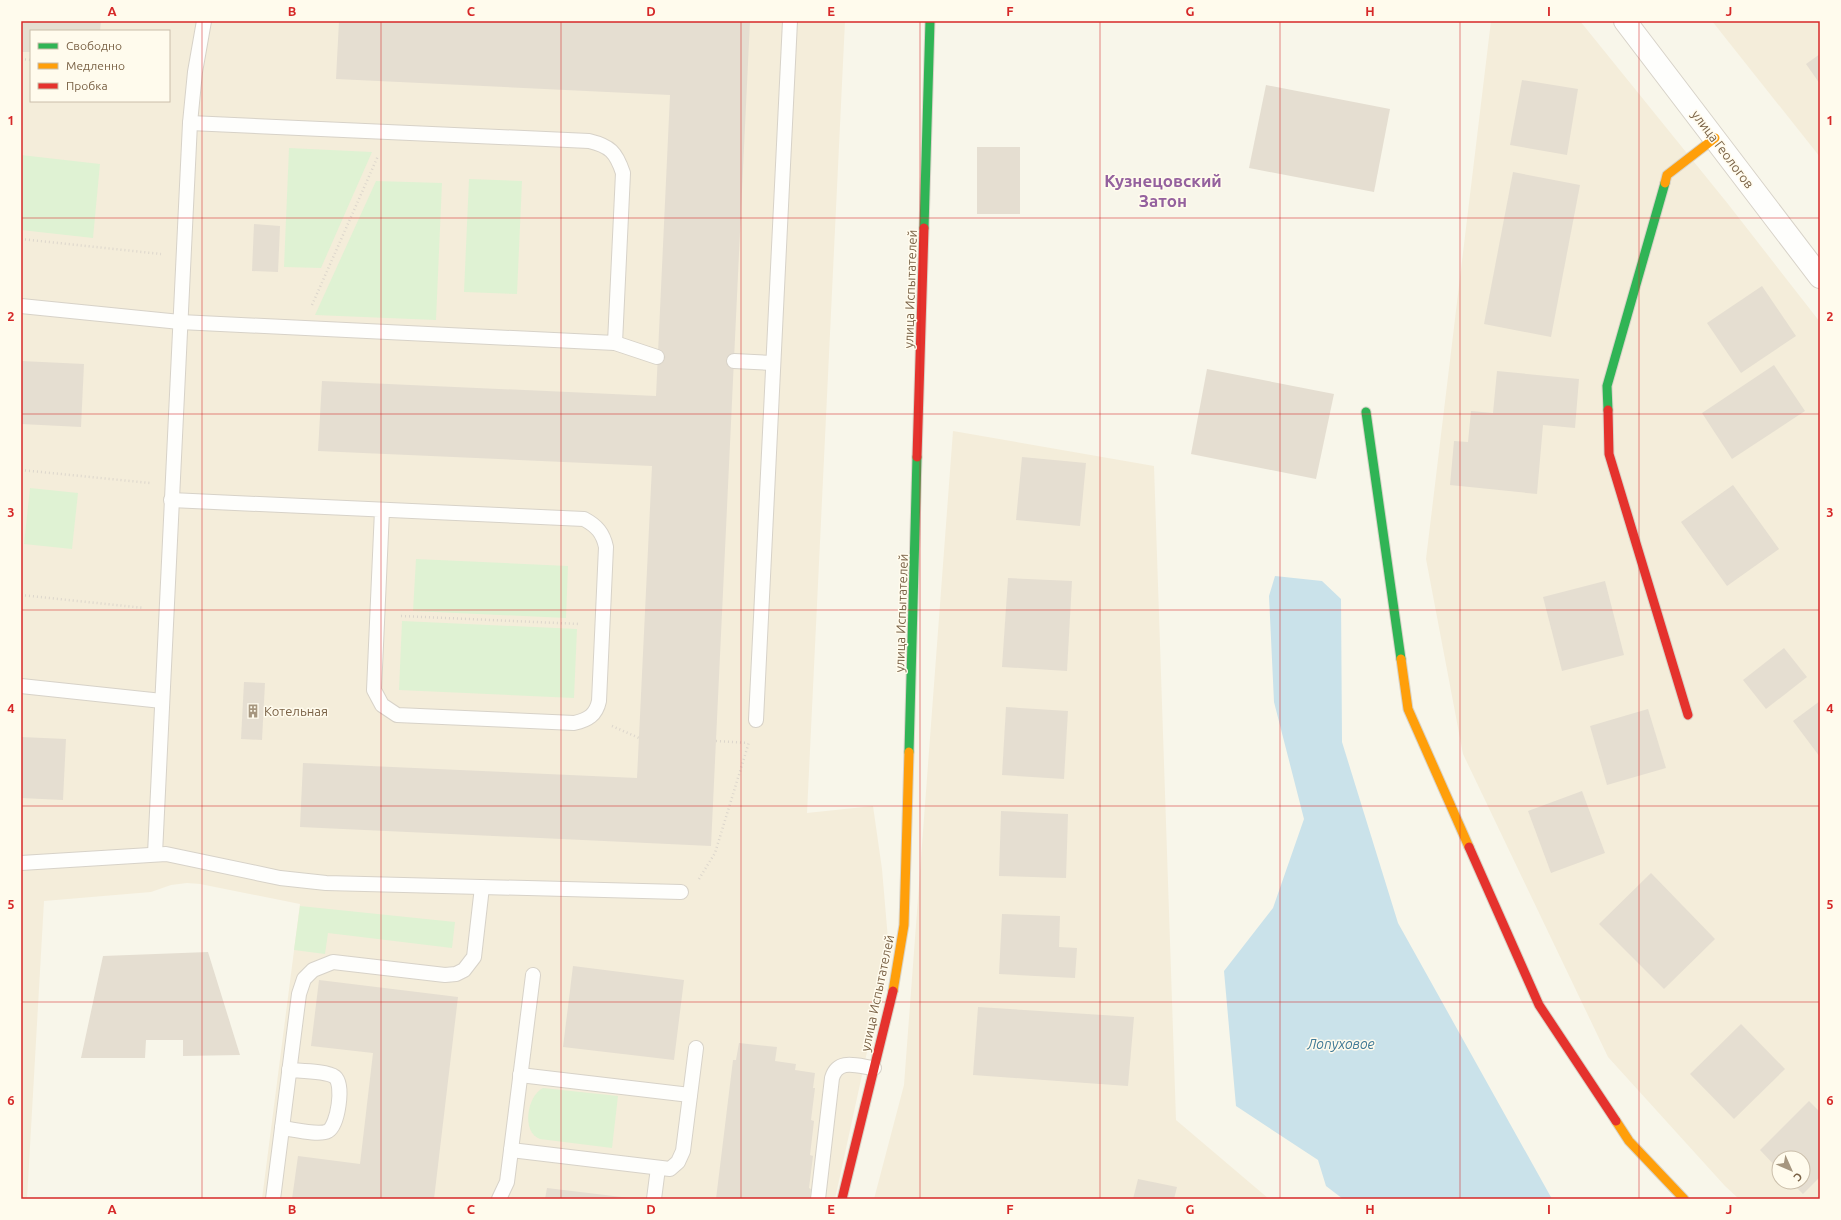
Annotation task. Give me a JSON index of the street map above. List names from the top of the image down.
{
  "streets": {
    "street": ["улица Геологов", "улица Испытателей"]
  },
  "districts": ["Кузнецовский Затон"],
  "water": ["Лопуховое"],
  "places": {
    "building": ["Котельная"]
  },
  "legend": ["Свободно", "Медленно", "Пробка"],
  "north": "bottom right",
  "grid": {
    "columns": [
      "A",
      "B",
      "C",
      "D",
      "E",
      "F",
      "G",
      "H",
      "I",
      "J"
    ],
    "rows": [
      "1",
      "2",
      "3",
      "4",
      "5",
      "6"
    ]
  }
}
